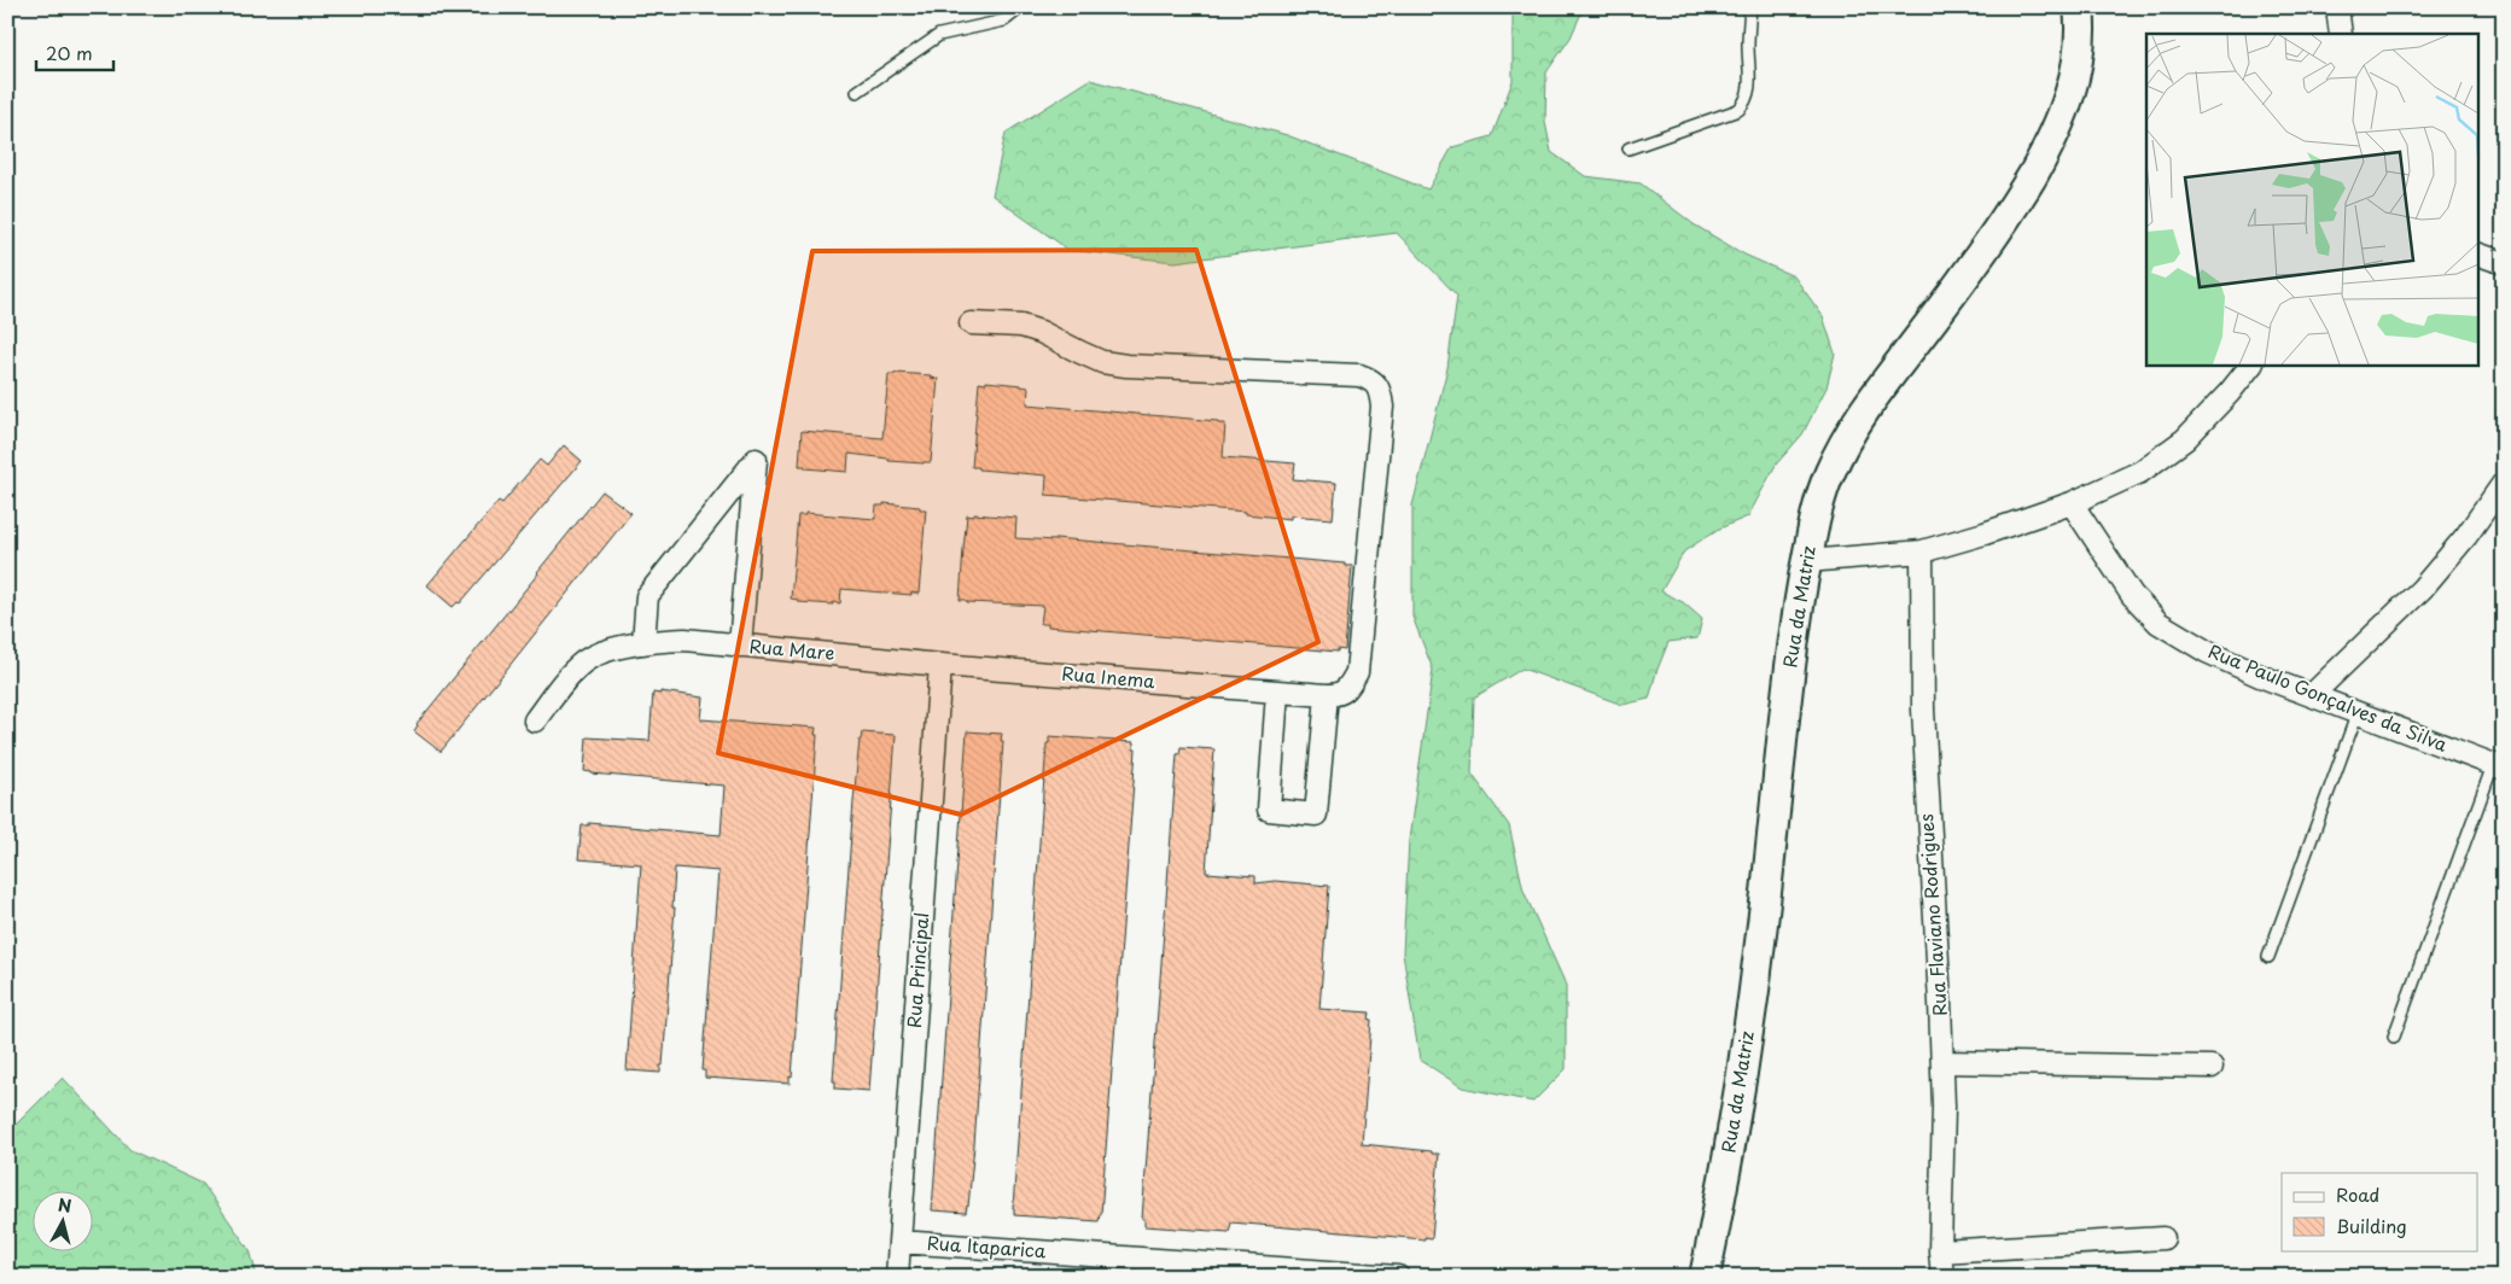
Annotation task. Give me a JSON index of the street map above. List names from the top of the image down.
{
  "streets": {
    "main road": ["Rua da Matriz"],
    "street": [
      "Rua Mare",
      "Rua Inema",
      "Rua Paulo Gonçalves da Silva",
      "Rua Flaviano Rodrigues",
      "Rua Principal",
      "Rua Itaparica"
    ]
  },
  "crossings": [
    ["Rua Mare", "Rua Inema"],
    ["Rua Mare", "Rua Principal"],
    ["Rua Inema", "Rua Principal"],
    ["Rua Principal", "Rua Itaparica"]
  ],
  "legend": ["Road", "Building"],
  "scale_bar": "20 m",
  "north": "top"
}
